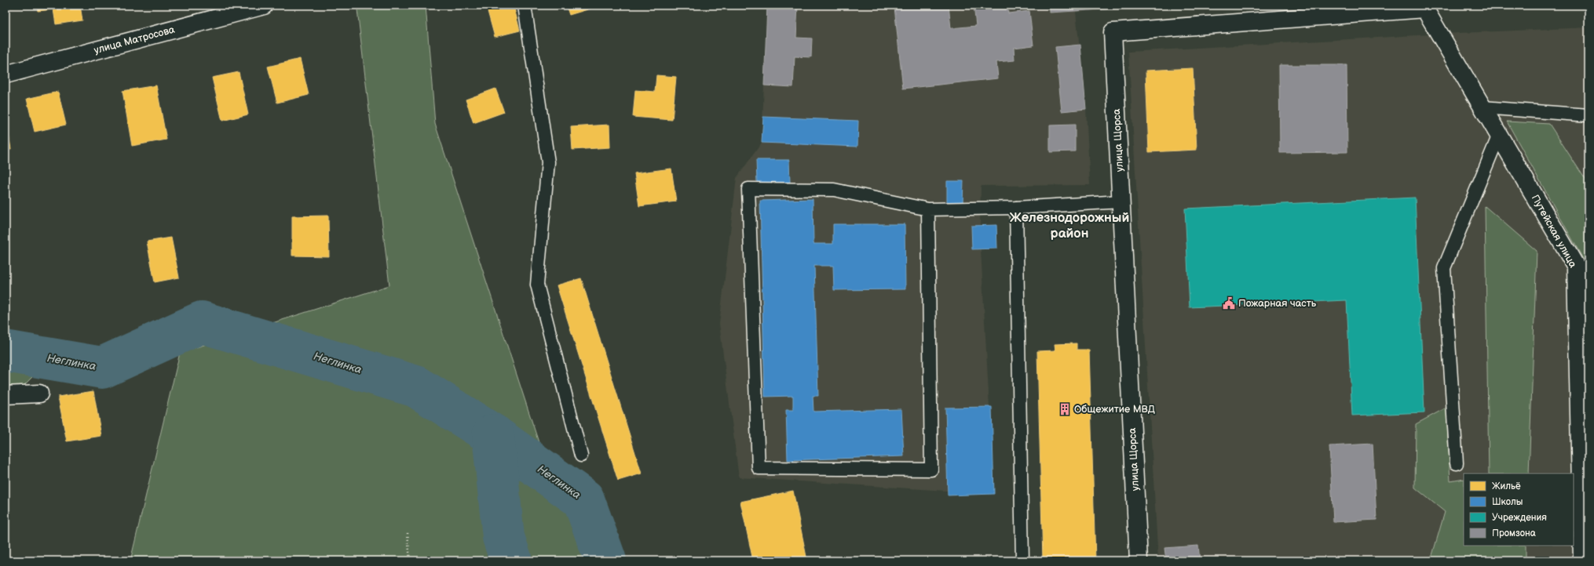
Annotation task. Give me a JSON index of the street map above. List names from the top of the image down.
{
  "streets": {
    "street": ["улица Матросова", "улица Щорса", "Путейская улица"]
  },
  "crossings": [
    ["улица Щорса", "Путейская улица"]
  ],
  "districts": ["Железнодорожный район"],
  "water": ["Неглинка"],
  "places": {
    "public building": ["Пожарная часть"],
    "building": ["Общежитие МВД"]
  },
  "legend": [
    "Жильё",
    "Школы",
    "Учреждения",
    "Промзона"
  ]
}
